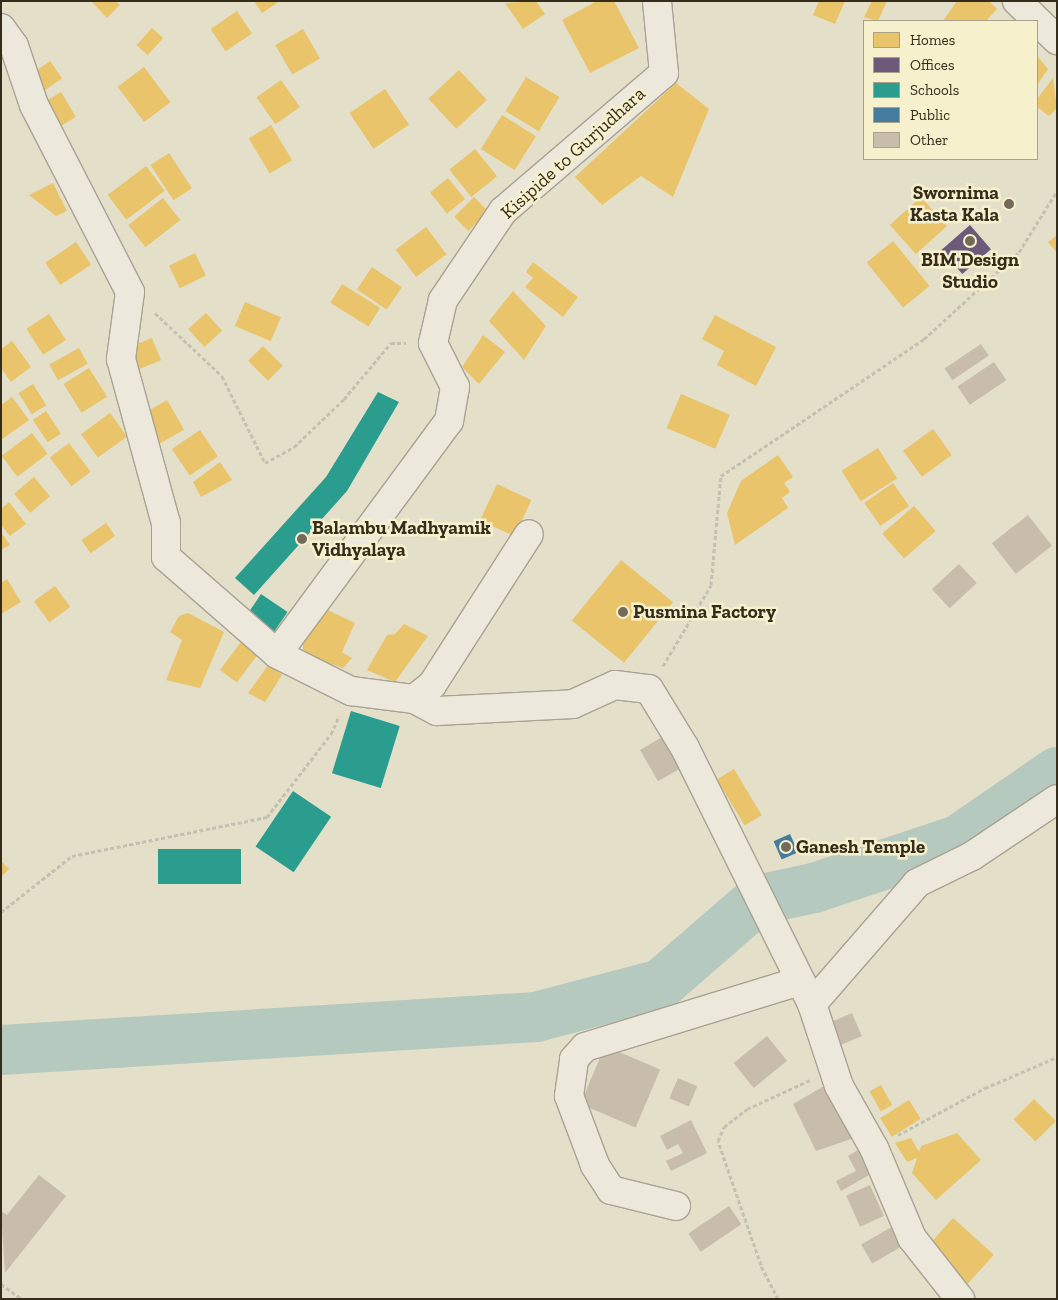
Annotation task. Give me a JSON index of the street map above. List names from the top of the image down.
{
  "streets": {
    "street": ["Kisipide to Gurjudhara"]
  },
  "places": [
    "Swornima Kasta Kala",
    "BIM Design Studio",
    "Balambu Madhyamik Vidhyalaya",
    "Pusmina Factory",
    "Ganesh Temple"
  ],
  "legend": [
    "Homes",
    "Offices",
    "Schools",
    "Public",
    "Other"
  ]
}
